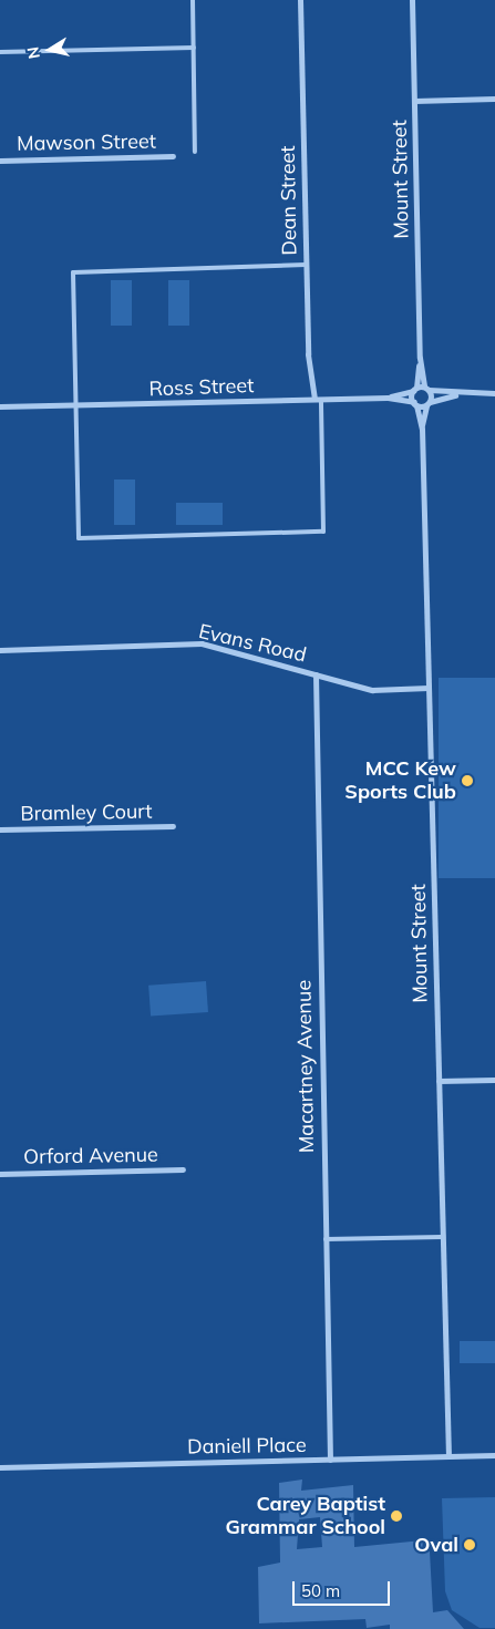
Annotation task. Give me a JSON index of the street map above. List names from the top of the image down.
{
  "streets": {
    "street": [
      "Mawson Street",
      "Mount Street",
      "Dean Street",
      "Ross Street",
      "Evans Road",
      "Bramley Court",
      "Macartney Avenue",
      "Orford Avenue",
      "Daniell Place"
    ]
  },
  "crossings": [
    ["Mount Street", "Ross Street"],
    ["Mount Street", "Evans Road"],
    ["Mount Street", "Daniell Place"],
    ["Dean Street", "Ross Street"],
    ["Evans Road", "Macartney Avenue"],
    ["Macartney Avenue", "Daniell Place"]
  ],
  "places": ["MCC Kew Sports Club", "Carey Baptist Grammar School", "Oval"],
  "scale_bar": "50 m",
  "north": "left"
}
